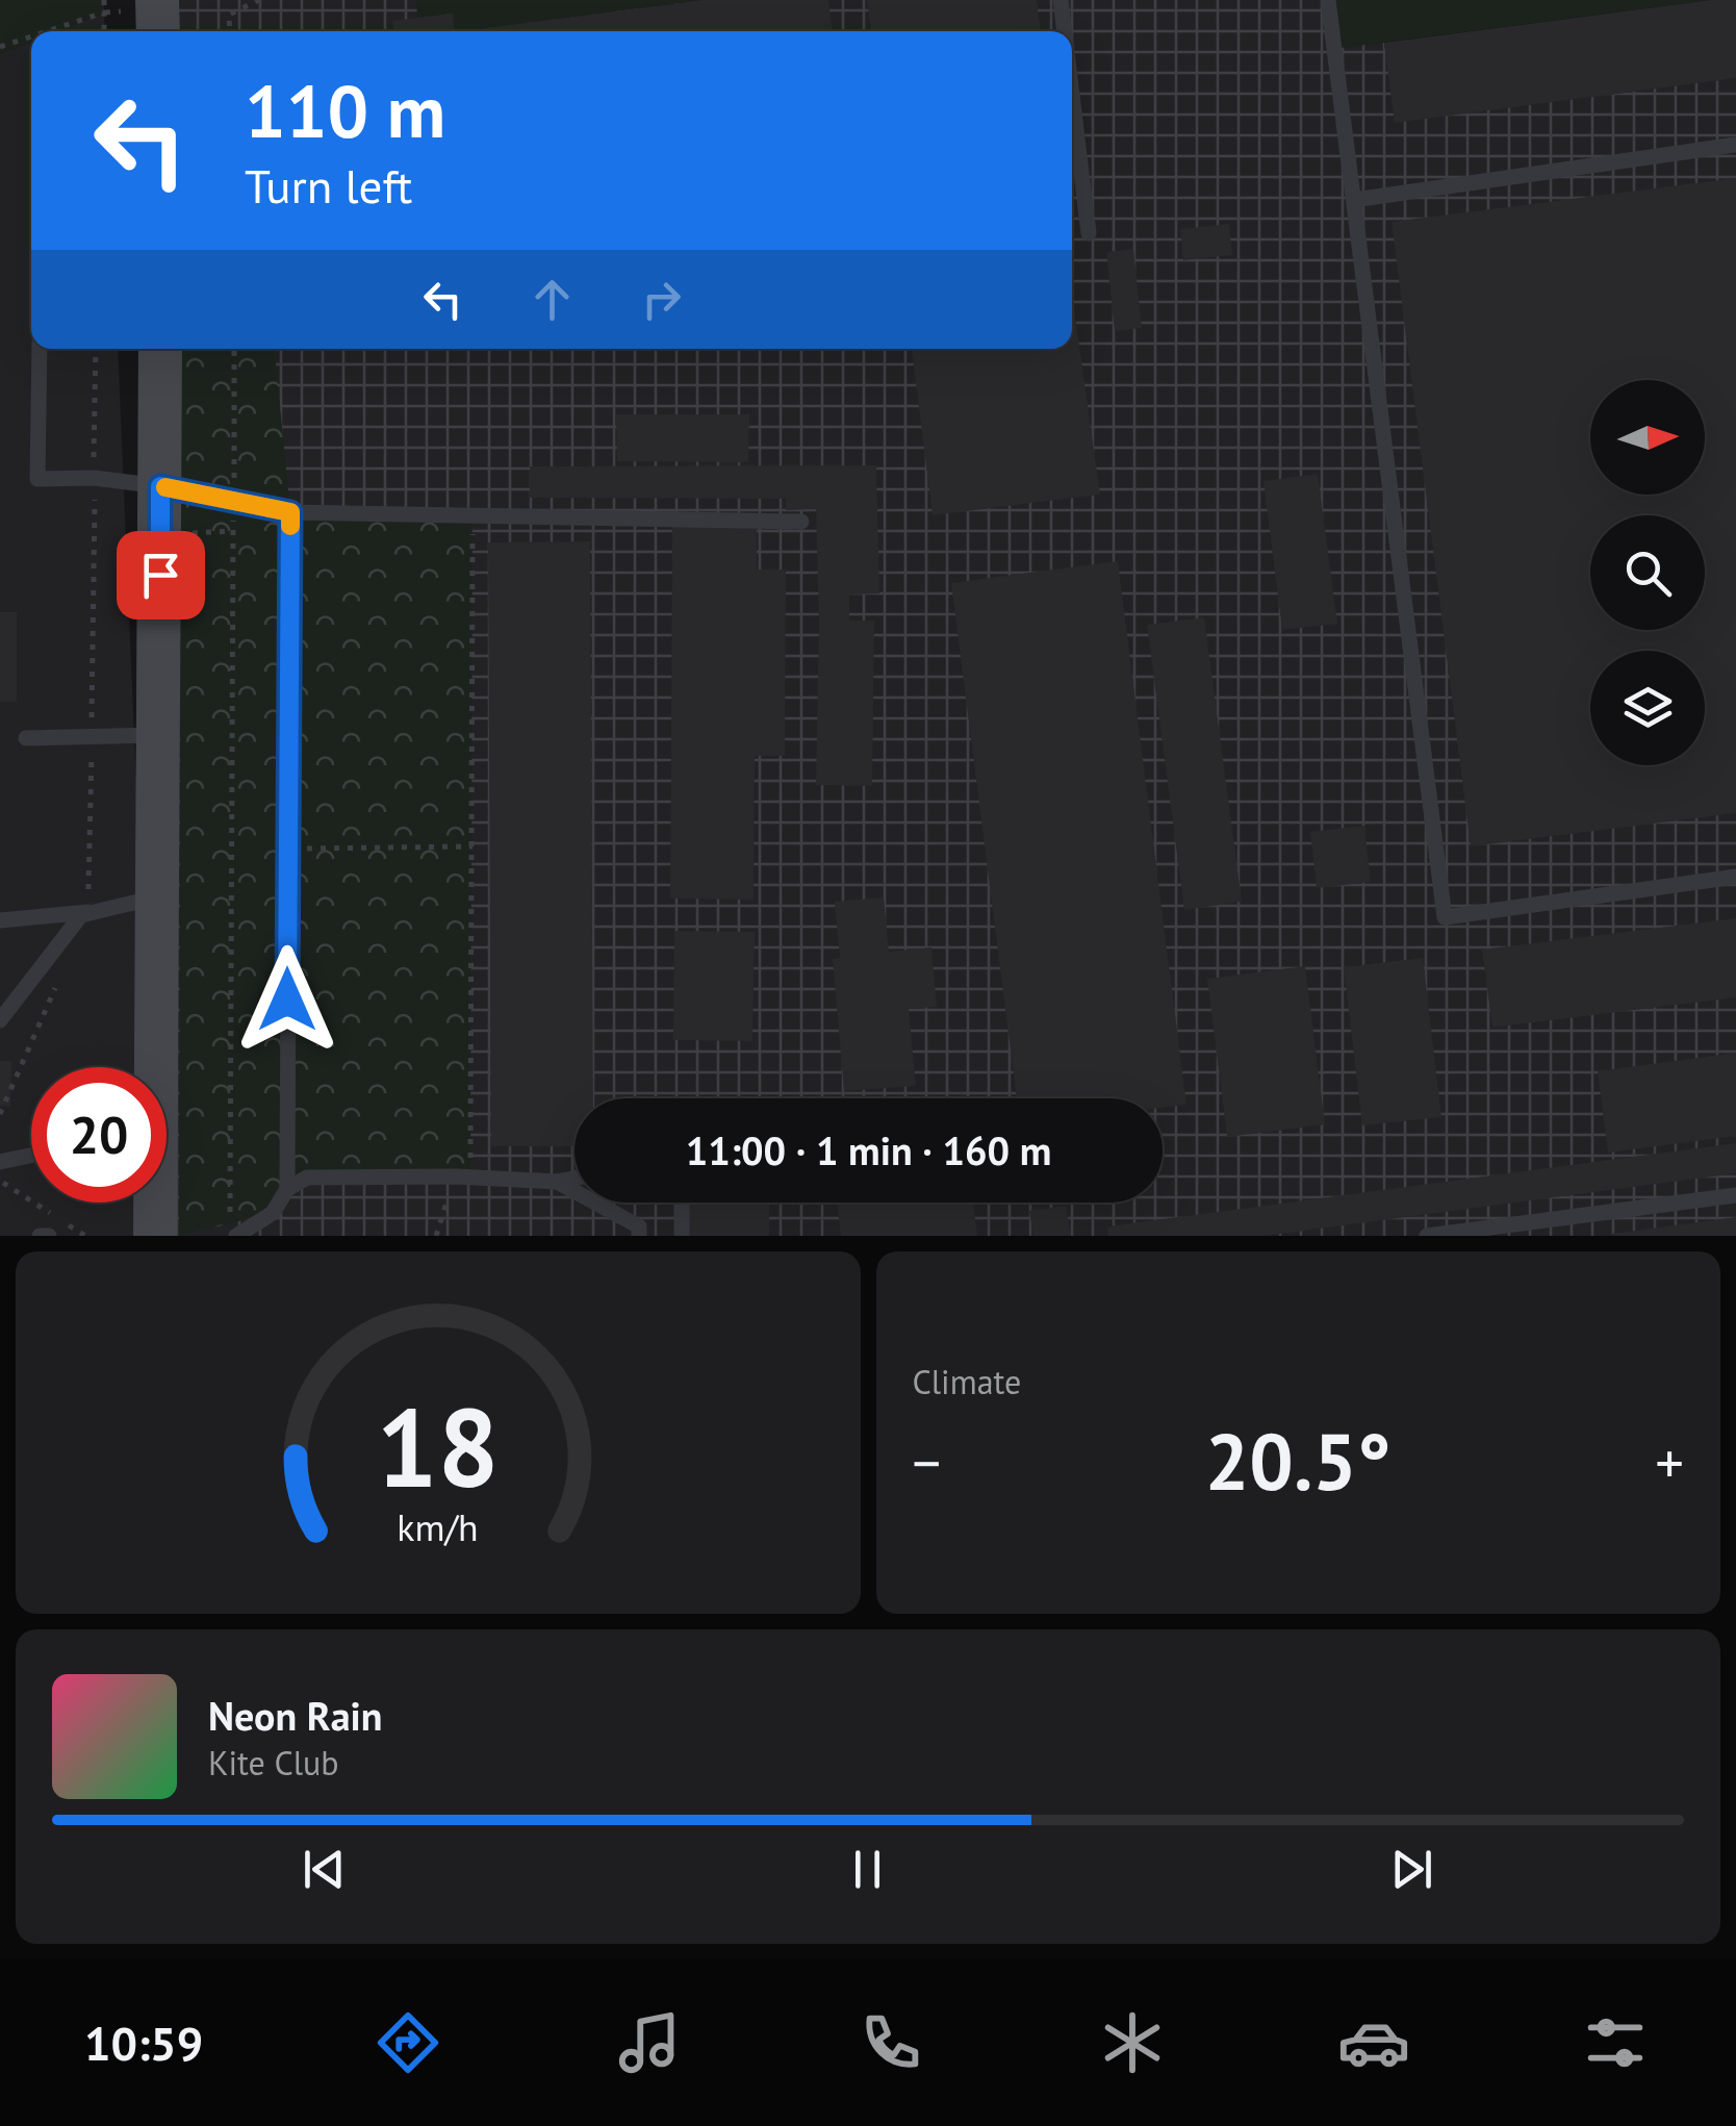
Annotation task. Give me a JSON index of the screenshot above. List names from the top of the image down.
{
  "north": "right",
  "page": {
    "turn": ["110 m", "Turn left"],
    "limit": "20",
    "trip": "11:00 · 1 min · 160 m",
    "tile": "Climate",
    "heat": ["−", "20.5°", "+"],
    "song": ["Neon Rain", "Kite Club"],
    "tabs": "10:59",
    "gauge": ["18", "km/h"]
  }
}
